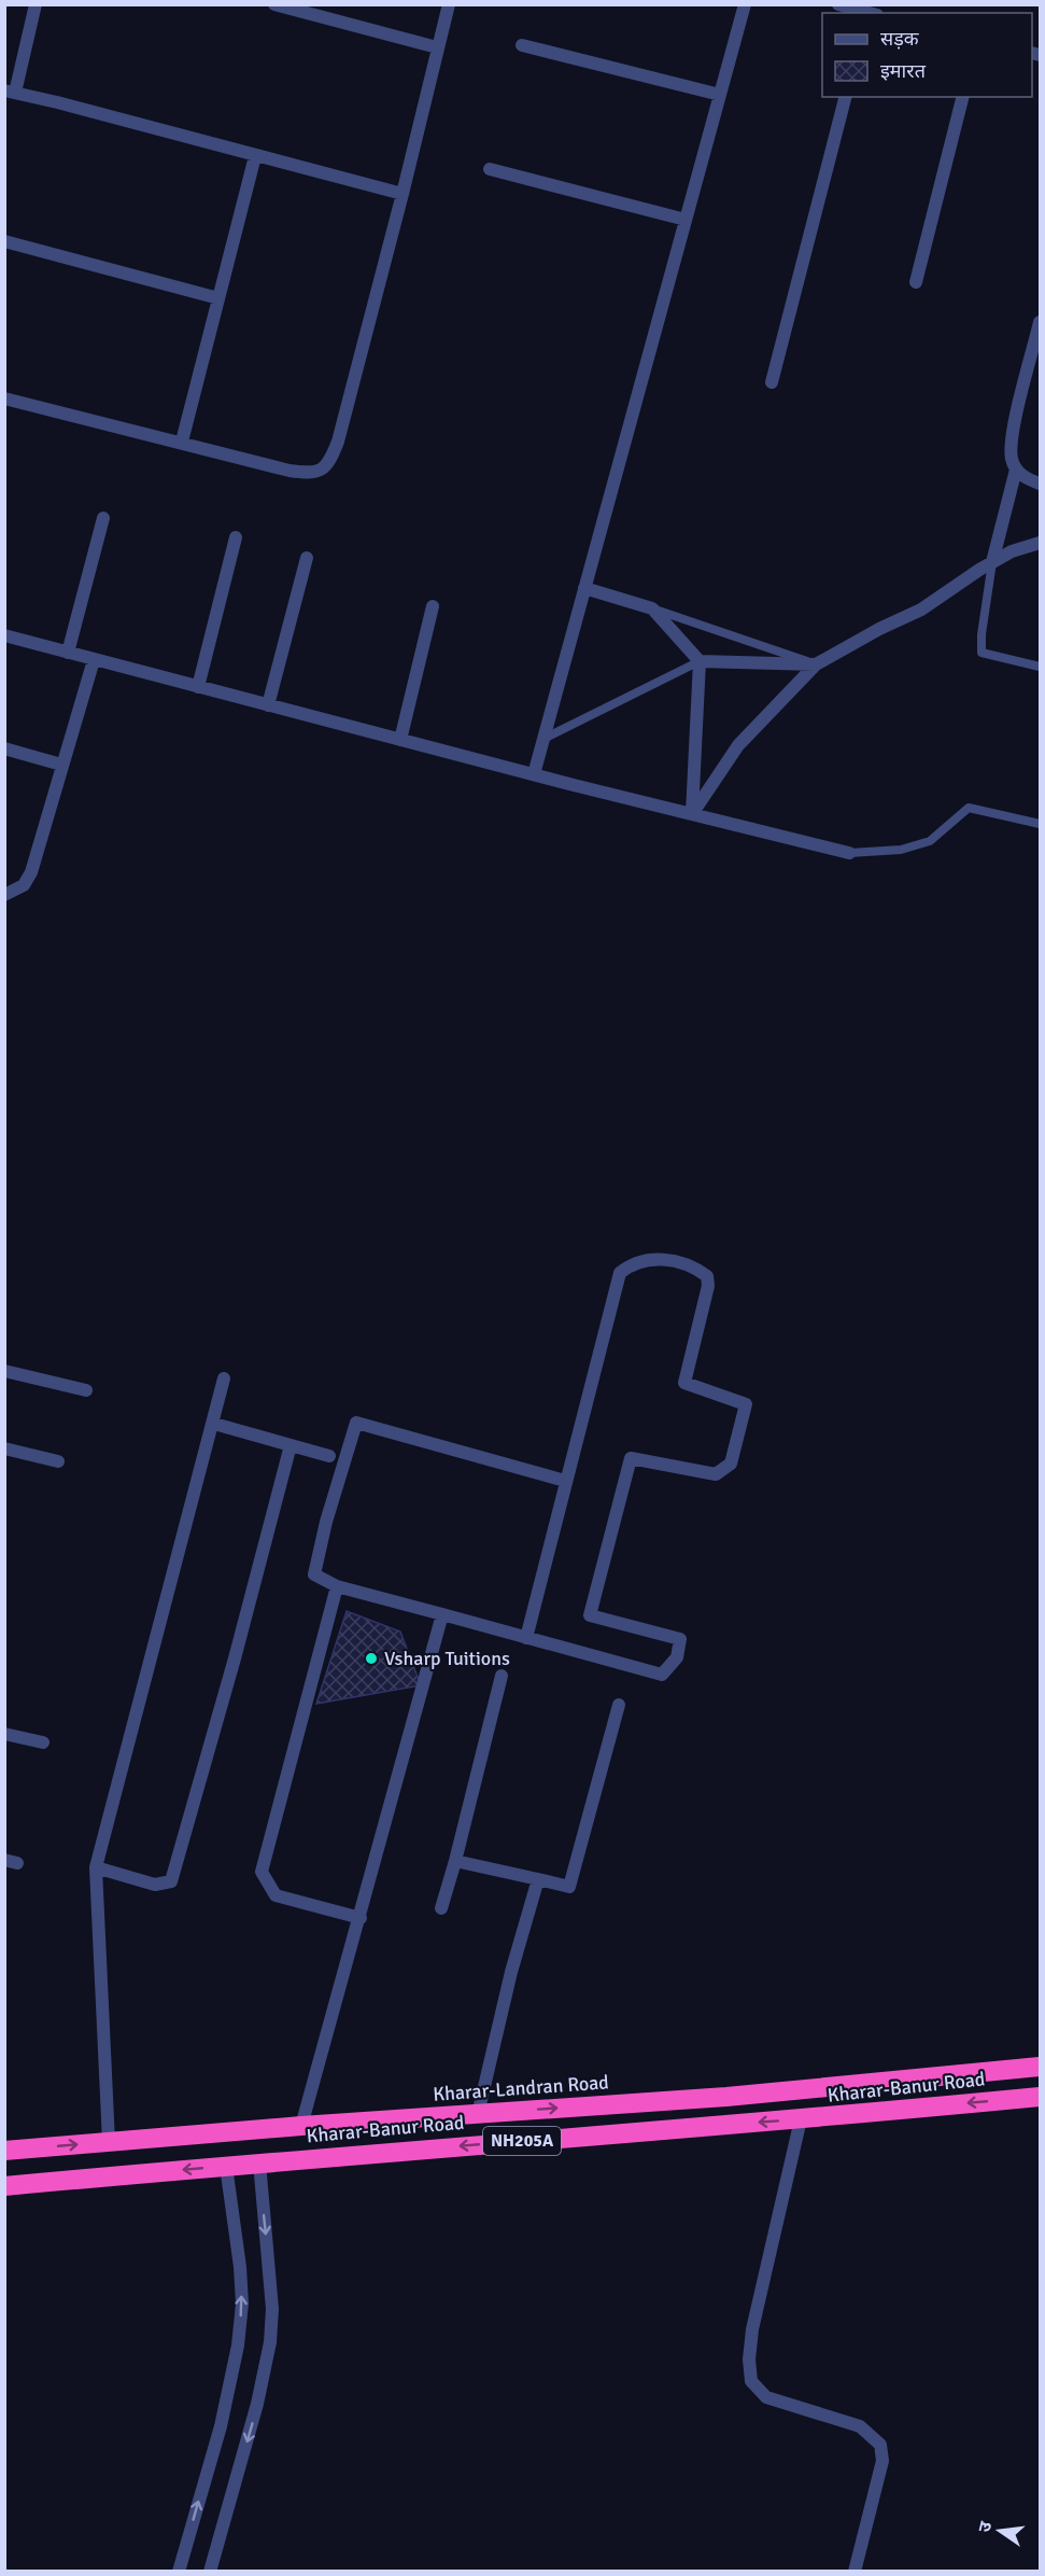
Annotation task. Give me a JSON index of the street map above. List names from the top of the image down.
{
  "streets": {
    "highway": ["Kharar-Banur Road", "Kharar-Landran Road", "NH205A"]
  },
  "one_way": ["Kharar-Banur Road", "Kharar-Landran Road"],
  "places": ["Vsharp Tuitions"],
  "legend": ["सड़क", "इमारत"],
  "north": "left"
}
